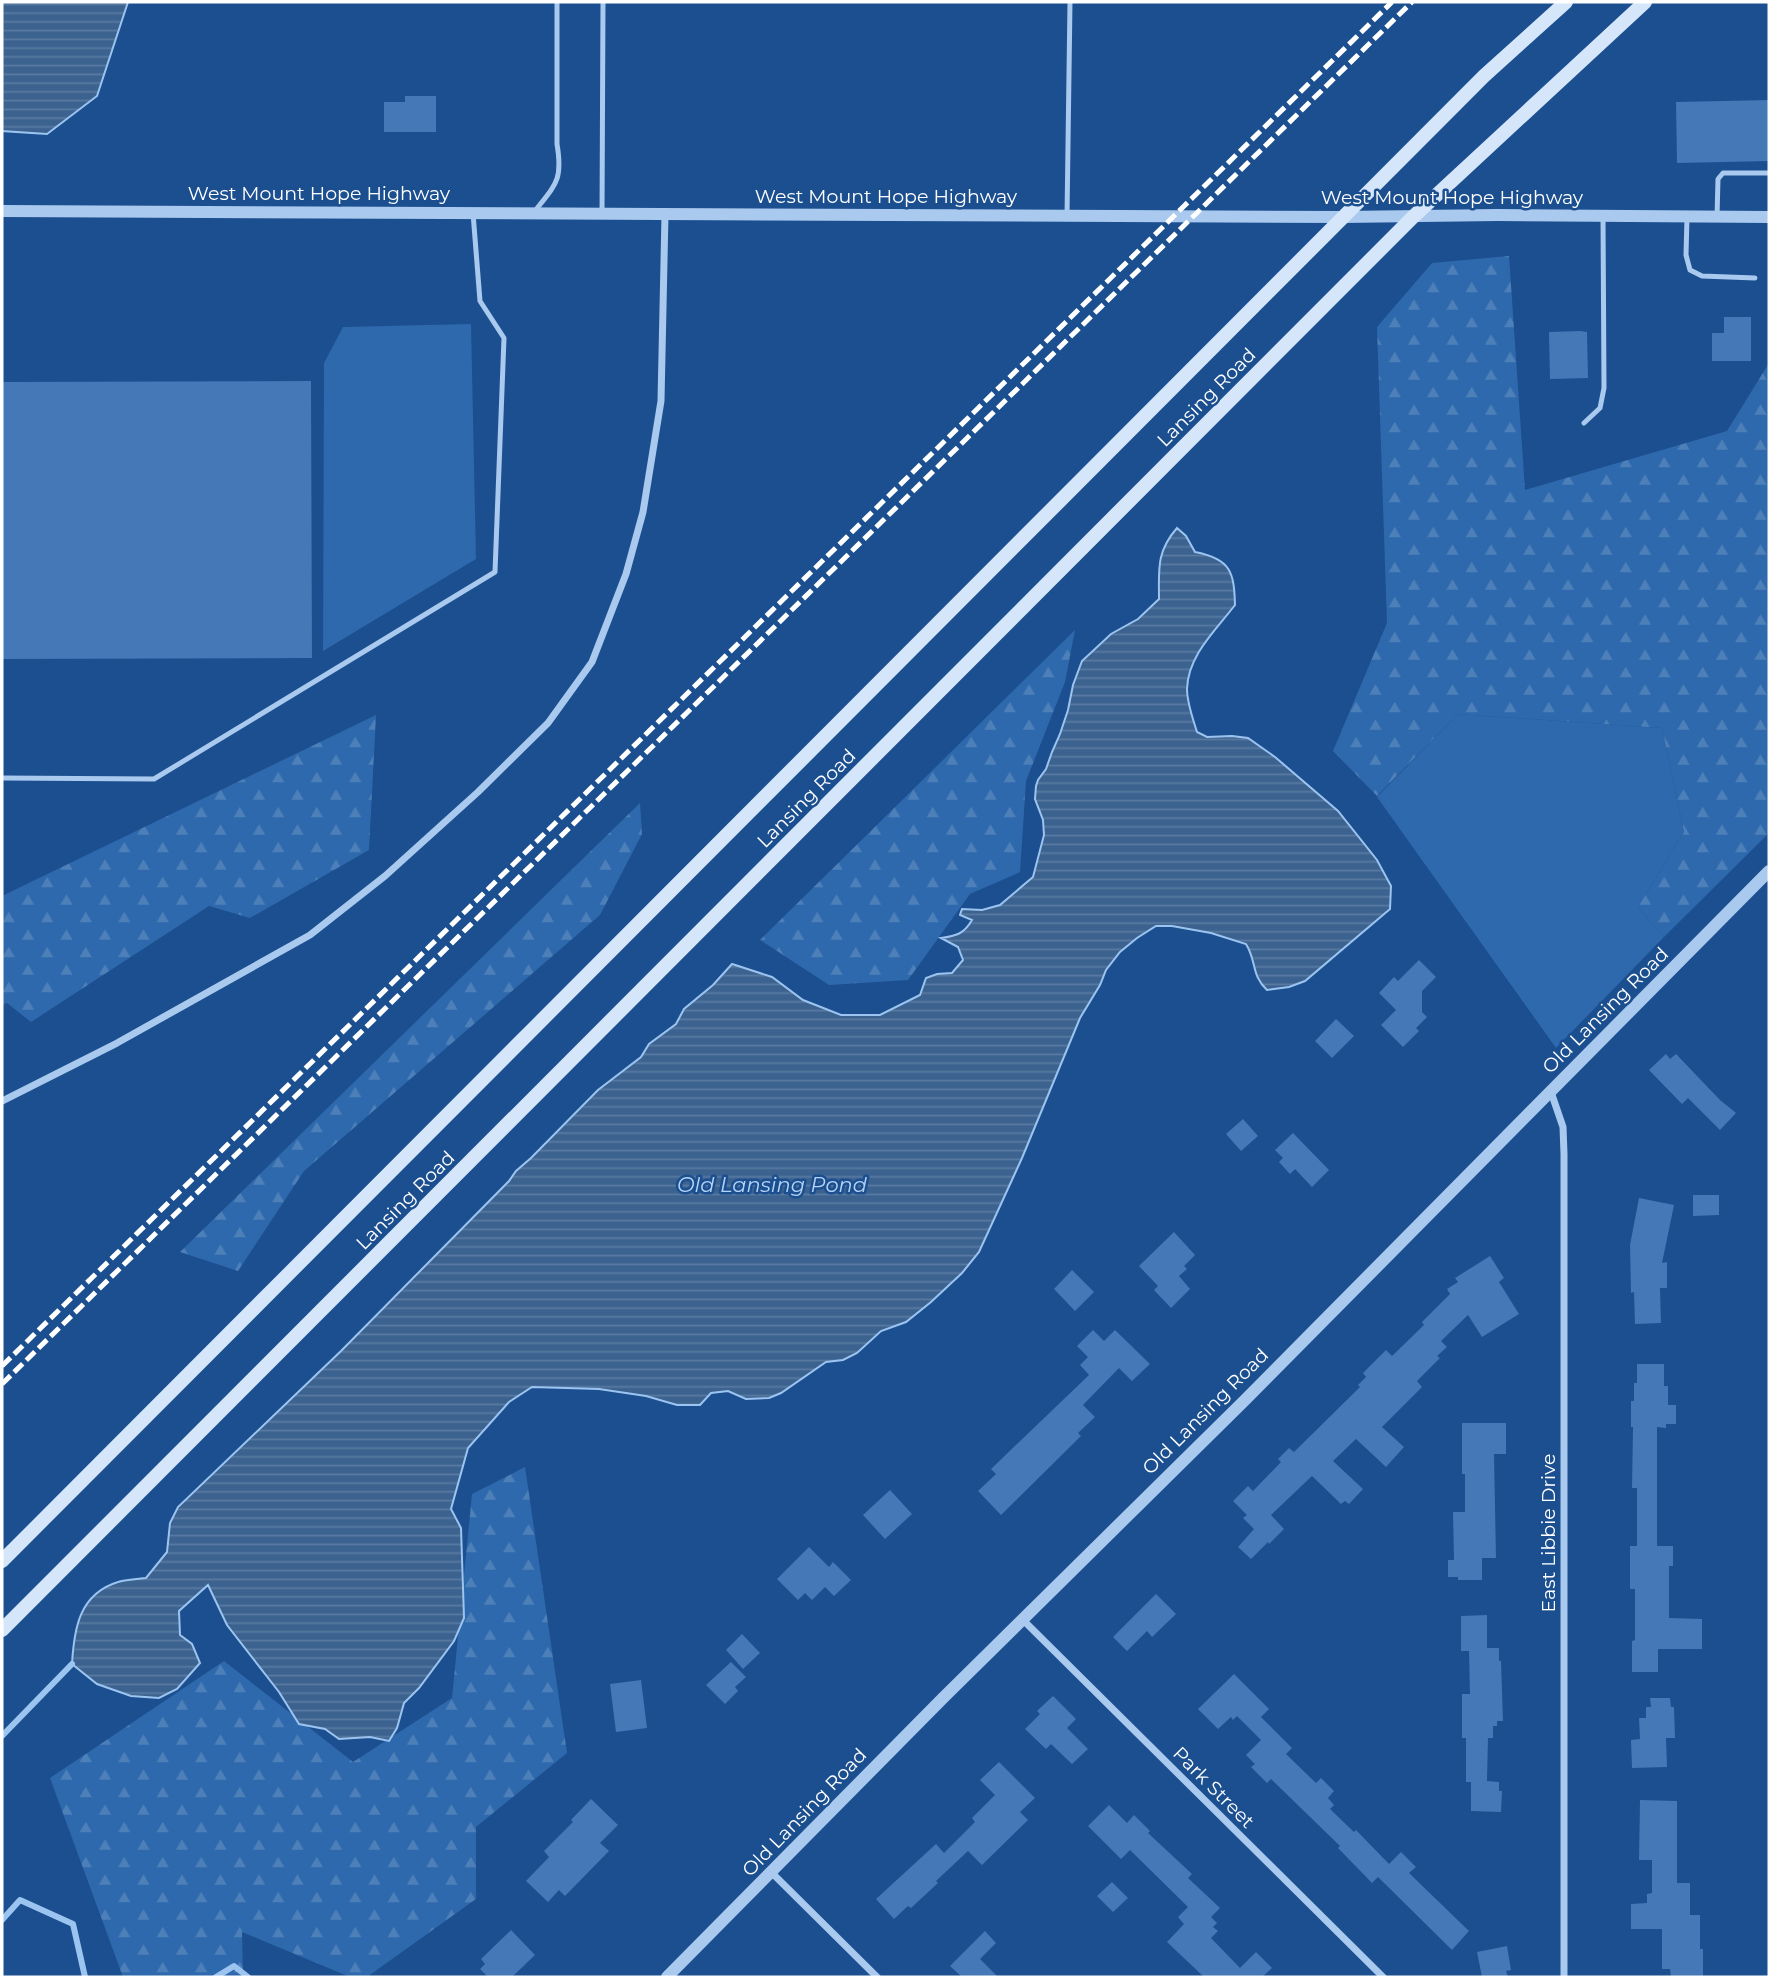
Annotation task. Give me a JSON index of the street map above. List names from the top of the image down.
{
  "streets": {
    "main road": ["Lansing Road"],
    "street": [
      "West Mount Hope Highway",
      "Old Lansing Road",
      "East Libbie Drive",
      "Park Street"
    ]
  },
  "crossings": [
    ["West Mount Hope Highway", "Lansing Road"],
    ["Old Lansing Road", "East Libbie Drive"],
    ["Old Lansing Road", "Park Street"]
  ],
  "water": ["Old Lansing Pond"]
}
